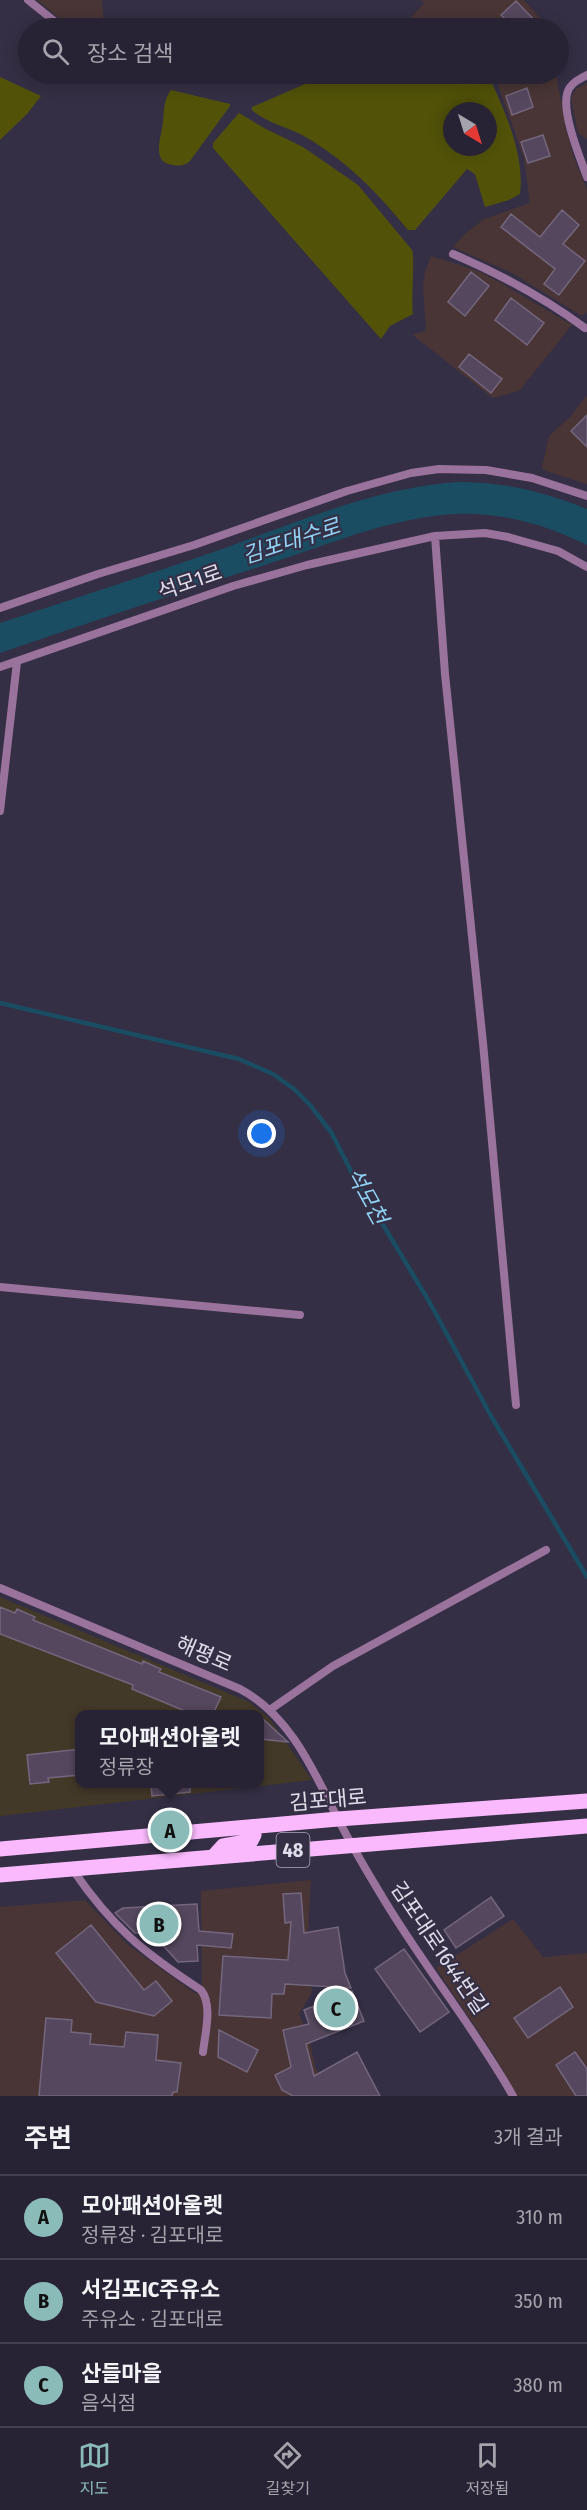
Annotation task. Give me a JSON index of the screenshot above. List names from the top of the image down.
{
  "streets": {
    "main road": ["김포대로", "48"],
    "lane": ["석모1로", "해평로", "김포대로1644번길"]
  },
  "crossings": [
    ["해평로", "김포대로"],
    ["해평로", "김포대로1644번길"],
    ["김포대로", "김포대로1644번길"],
    ["48", "김포대로1644번길"]
  ],
  "water": ["김포대수로", "석모천"],
  "north": "bottom right",
  "page": {
    "search": "장소 검색",
    "popup": ["모아패션아울렛", "정류장"],
    "pins": ["A", "B", "C"],
    "heading": ["주변", "3개 결과"],
    "list": [
      {
        "mark": "A",
        "name": "모아패션아울렛",
        "note": "정류장 · 김포대로",
        "value": "310 m"
      },
      {
        "mark": "B",
        "name": "서김포IC주유소",
        "note": "주유소 · 김포대로",
        "value": "350 m"
      },
      {
        "mark": "C",
        "name": "산들마을",
        "note": "음식점",
        "value": "380 m"
      }
    ],
    "nav": ["지도", "길찾기", "저장됨"]
  }
}
